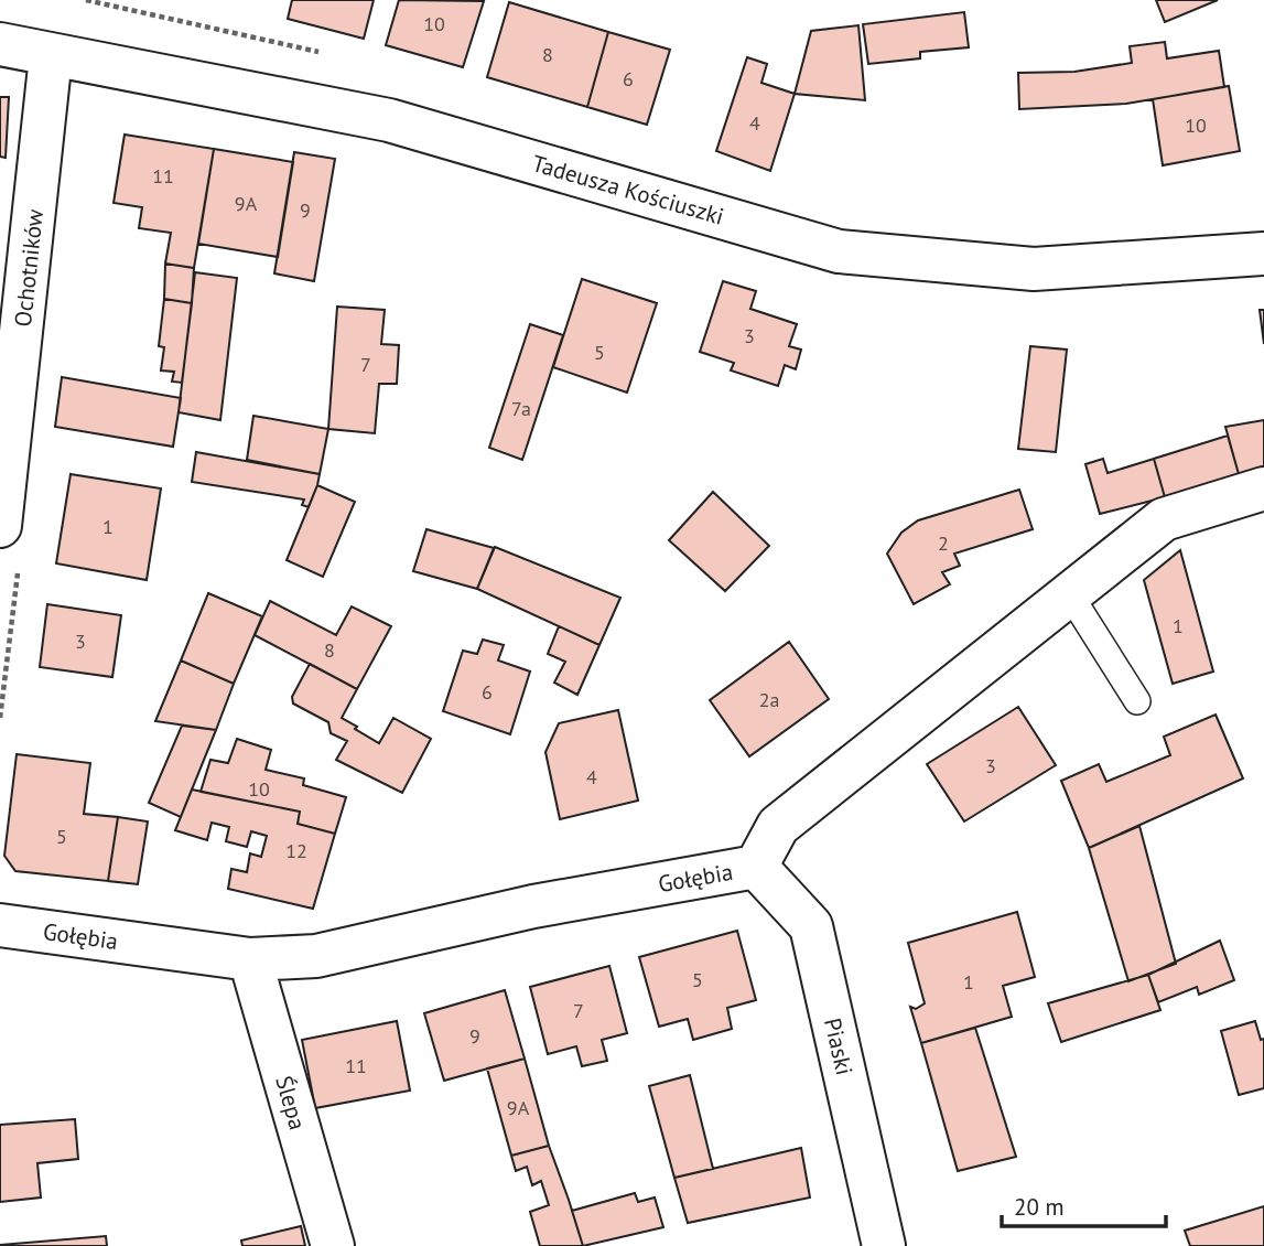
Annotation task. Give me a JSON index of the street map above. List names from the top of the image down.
{
  "streets": {
    "street": [
      "Tadeusza Kościuszki",
      "Ochotników",
      "Gołębia",
      "Piaski",
      "Ślepa"
    ]
  },
  "crossings": [
    ["Tadeusza Kościuszki", "Ochotników"],
    ["Gołębia", "Piaski"],
    ["Gołębia", "Ślepa"]
  ],
  "house_numbers": [
    "10",
    "8",
    "6",
    "4",
    "10",
    "11",
    "9A",
    "9",
    "3",
    "5",
    "7",
    "7a",
    "1",
    "2",
    "1",
    "3",
    "8",
    "6",
    "2a",
    "3",
    "4",
    "10",
    "5",
    "12",
    "5",
    "1",
    "7",
    "9",
    "11",
    "9A"
  ],
  "scale_bar": "20 m"
}
